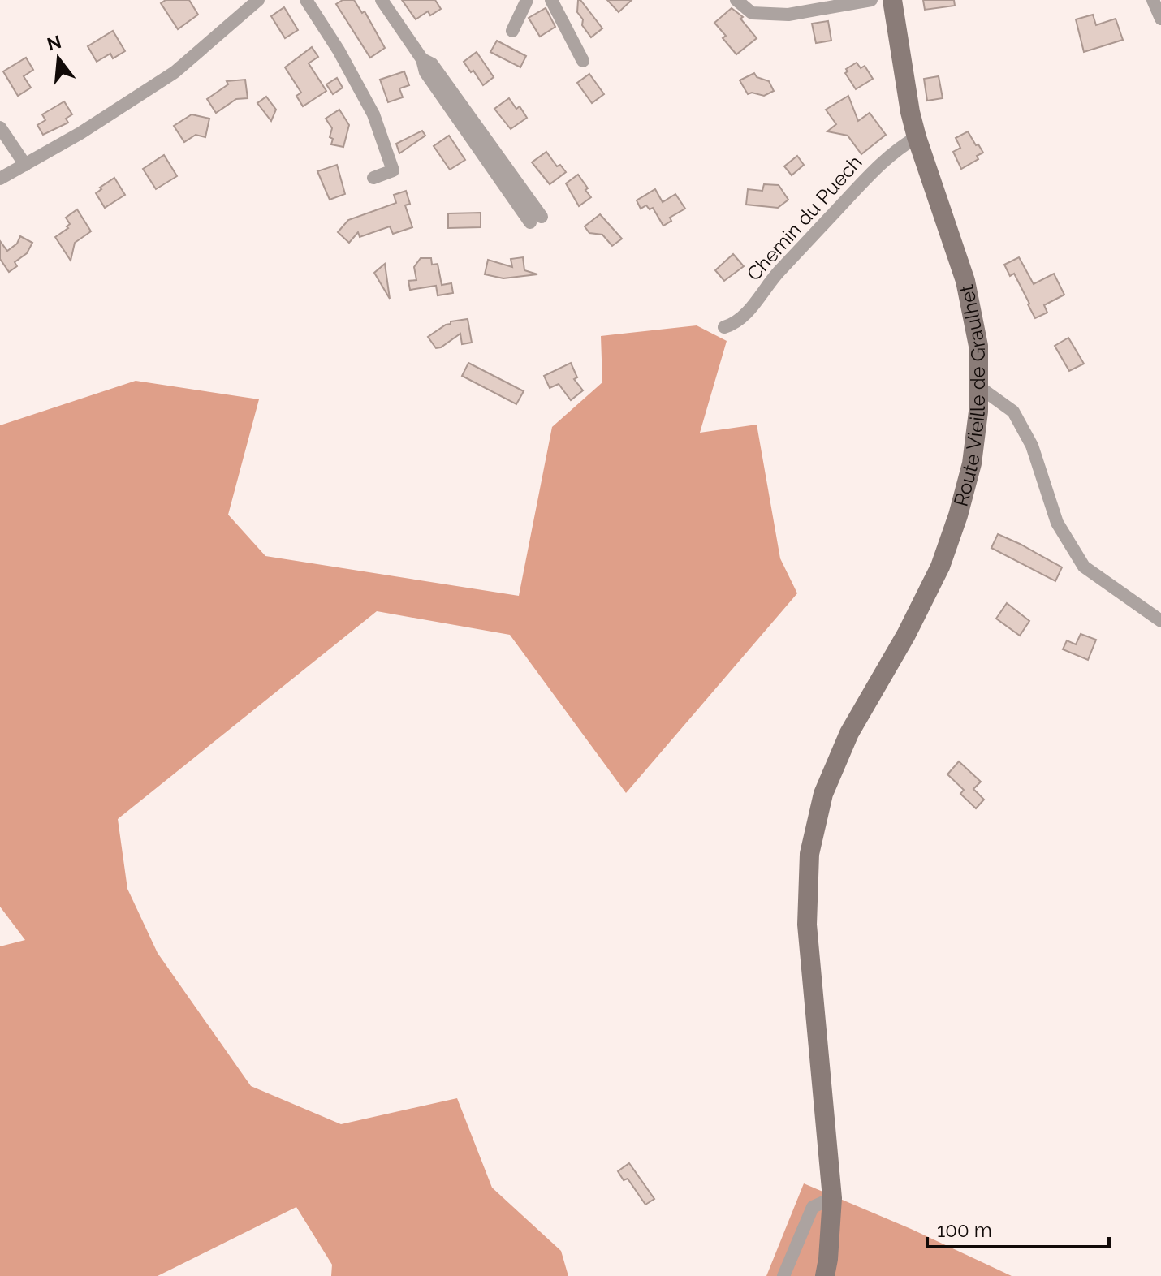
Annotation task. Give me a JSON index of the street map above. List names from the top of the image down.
{
  "streets": {
    "main road": ["Route Vieille de Graulhet"],
    "street": ["Chemin du Puech"]
  },
  "crossings": [
    ["Chemin du Puech", "Route Vieille de Graulhet"]
  ],
  "scale_bar": "100 m",
  "north": "top"
}
